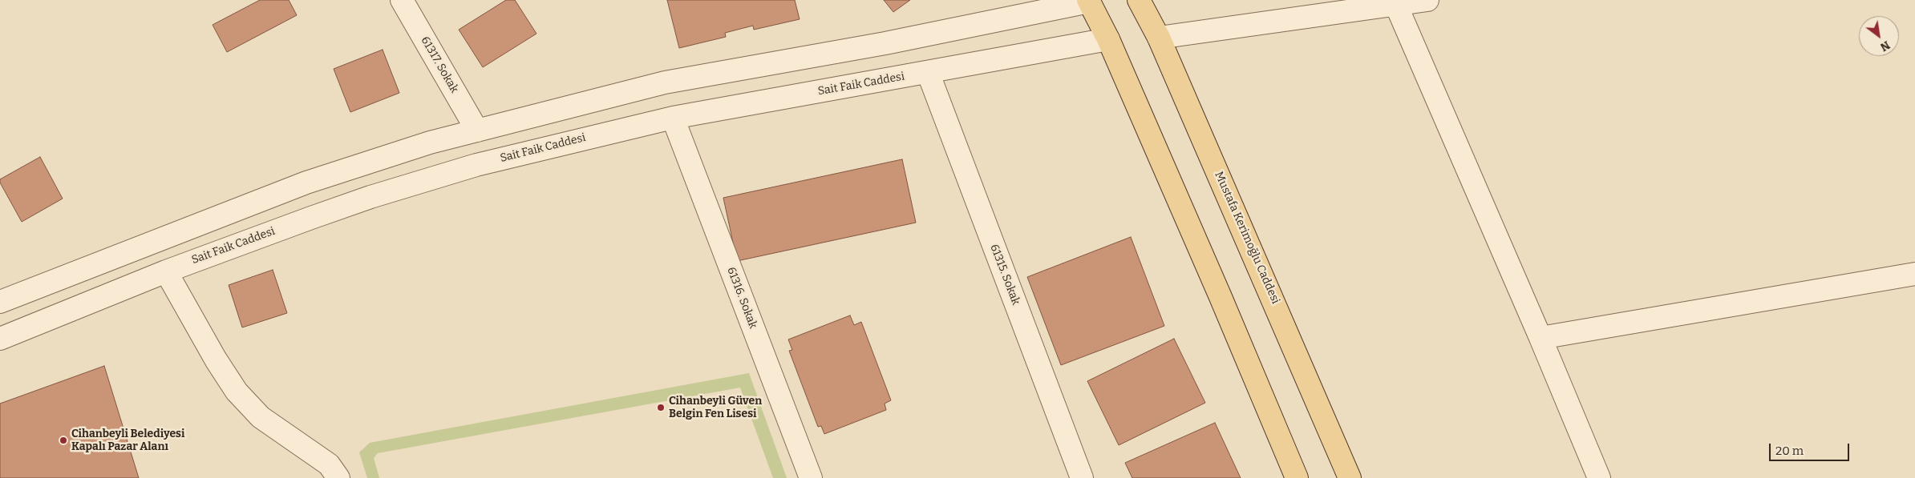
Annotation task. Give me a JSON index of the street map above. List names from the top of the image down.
{
  "streets": {
    "main road": ["Mustafa Kerimoğlu Caddesi"],
    "street": [
      "61317. Sokak",
      "Sait Faik Caddesi",
      "61315. Sokak",
      "61316. Sokak"
    ]
  },
  "crossings": [
    ["Sait Faik Caddesi", "61315. Sokak"],
    ["Sait Faik Caddesi", "61316. Sokak"]
  ],
  "places": ["Cihanbeyli Güven Belgin Fen Lisesi", "Cihanbeyli Belediyesi Kapalı Pazar Alanı"],
  "scale_bar": "20 m",
  "north": "bottom right"
}
